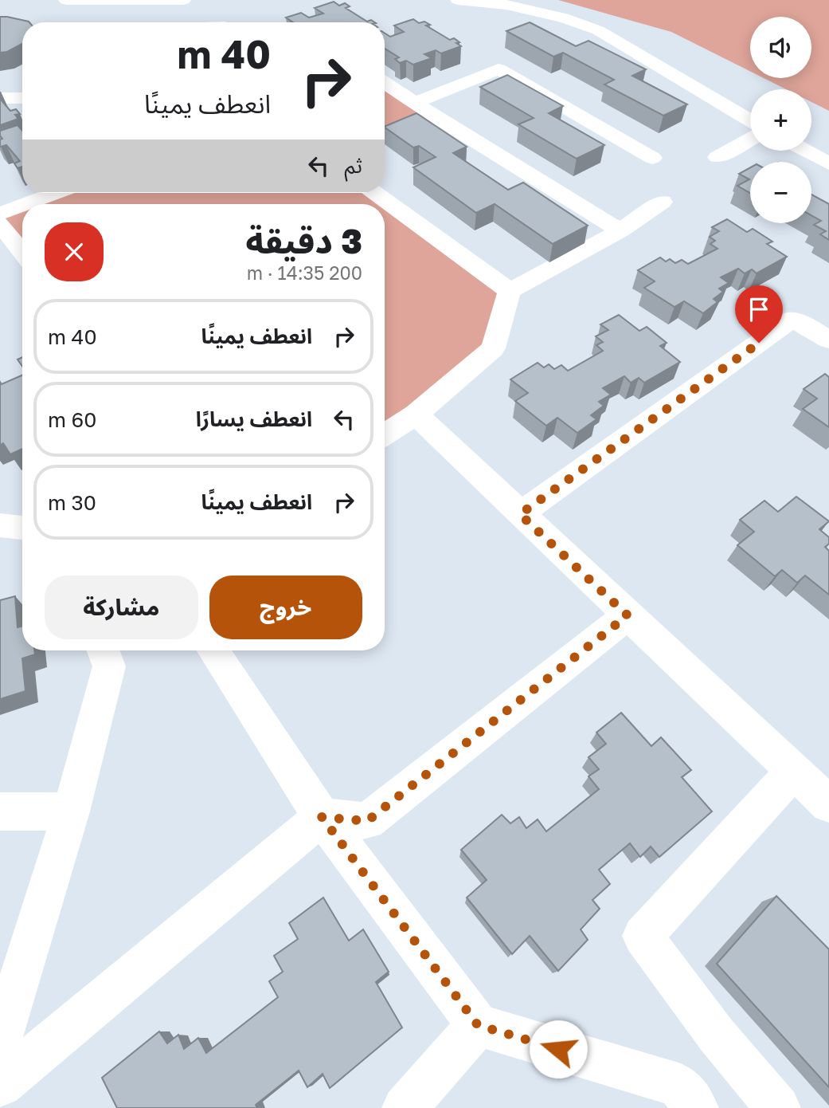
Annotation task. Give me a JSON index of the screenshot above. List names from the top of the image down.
{
  "page": {
    "map_buttons": ["+", "−"],
    "turn": ["40 m", "انعطف يمينًا"],
    "then": "ثم",
    "heading": ["3 دقيقة", "200 m · 14:35"],
    "list": [
      {
        "name": "انعطف يمينًا",
        "value": "40 m"
      },
      {
        "name": "انعطف يسارًا",
        "value": "60 m"
      },
      {
        "name": "انعطف يمينًا",
        "value": "30 m"
      }
    ],
    "buttons": ["خروج", "مشاركة"]
  }
}
